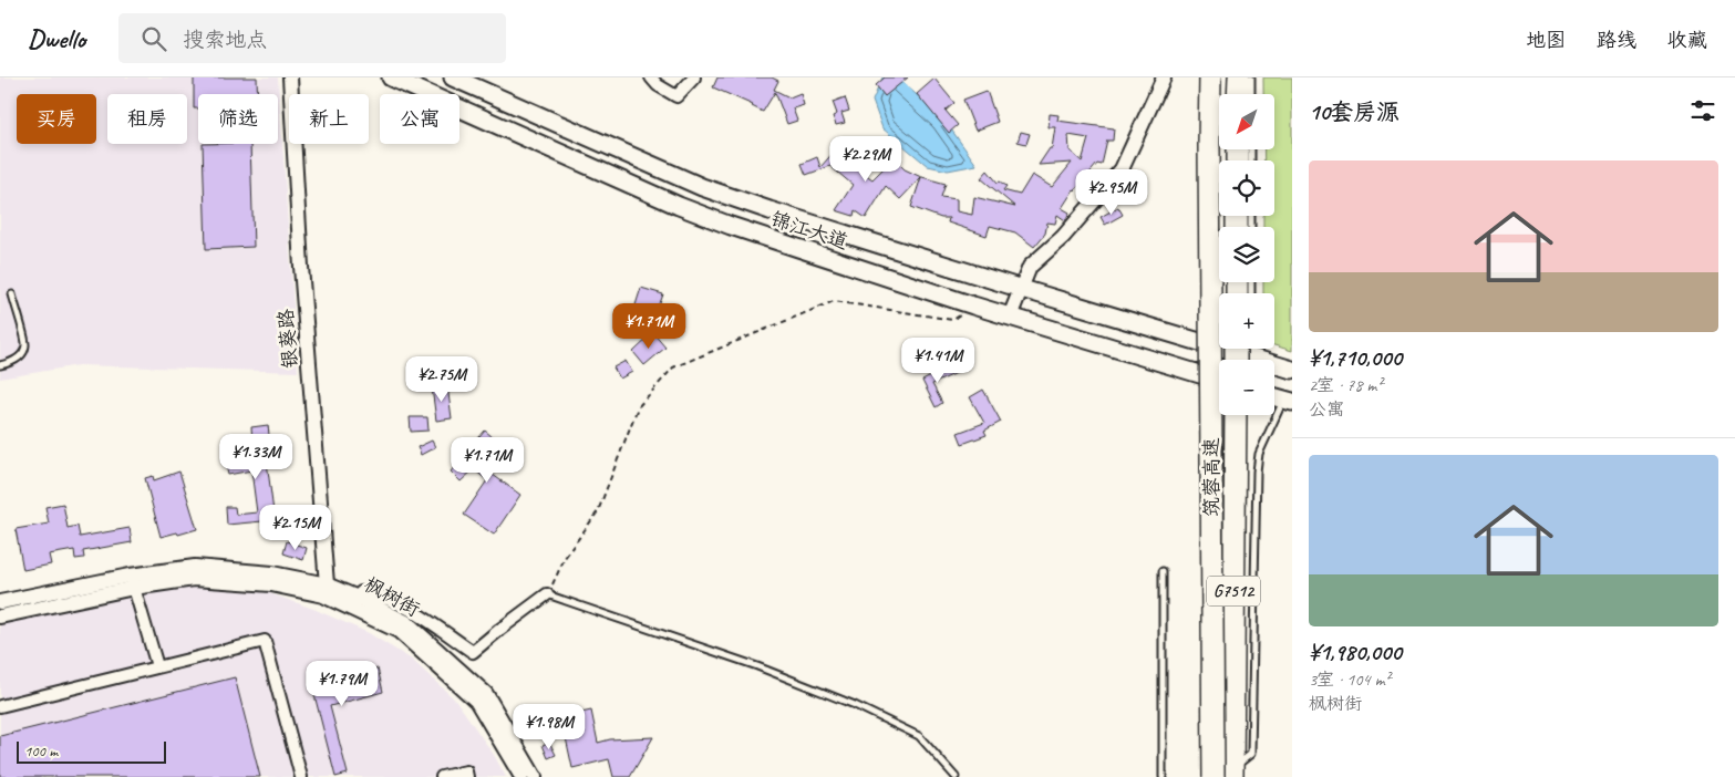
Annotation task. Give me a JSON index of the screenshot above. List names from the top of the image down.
{
  "streets": {
    "highway": ["筑蓉高速", "G7512"],
    "main road": ["锦江大道"],
    "street": ["银葵路", "枫树街"]
  },
  "crossings": [
    ["银葵路", "枫树街"]
  ],
  "scale_bar": "100 m",
  "north": "bottom left",
  "page": {
    "header": "Dwello",
    "search": "搜索地点",
    "nav": ["地图", "路线", "收藏"],
    "heading": "10套房源",
    "map_buttons": ["+", "−"],
    "chip": [
      "买房",
      "租房",
      "筛选",
      "新上",
      "公寓"
    ],
    "price": [
      "¥2.29M",
      "¥2.95M",
      "¥1.71M",
      "¥1.41M",
      "¥2.75M",
      "¥1.33M",
      "¥1.71M",
      "¥2.15M",
      "¥1.79M",
      "¥1.98M"
    ],
    "list": [
      {
        "name": "¥1,710,000",
        "note": "2室 · 78 m² · 公寓"
      },
      {
        "name": "¥1,980,000",
        "note": "3室 · 104 m² · 枫树街"
      }
    ],
    "scale": "100 m"
  }
}
